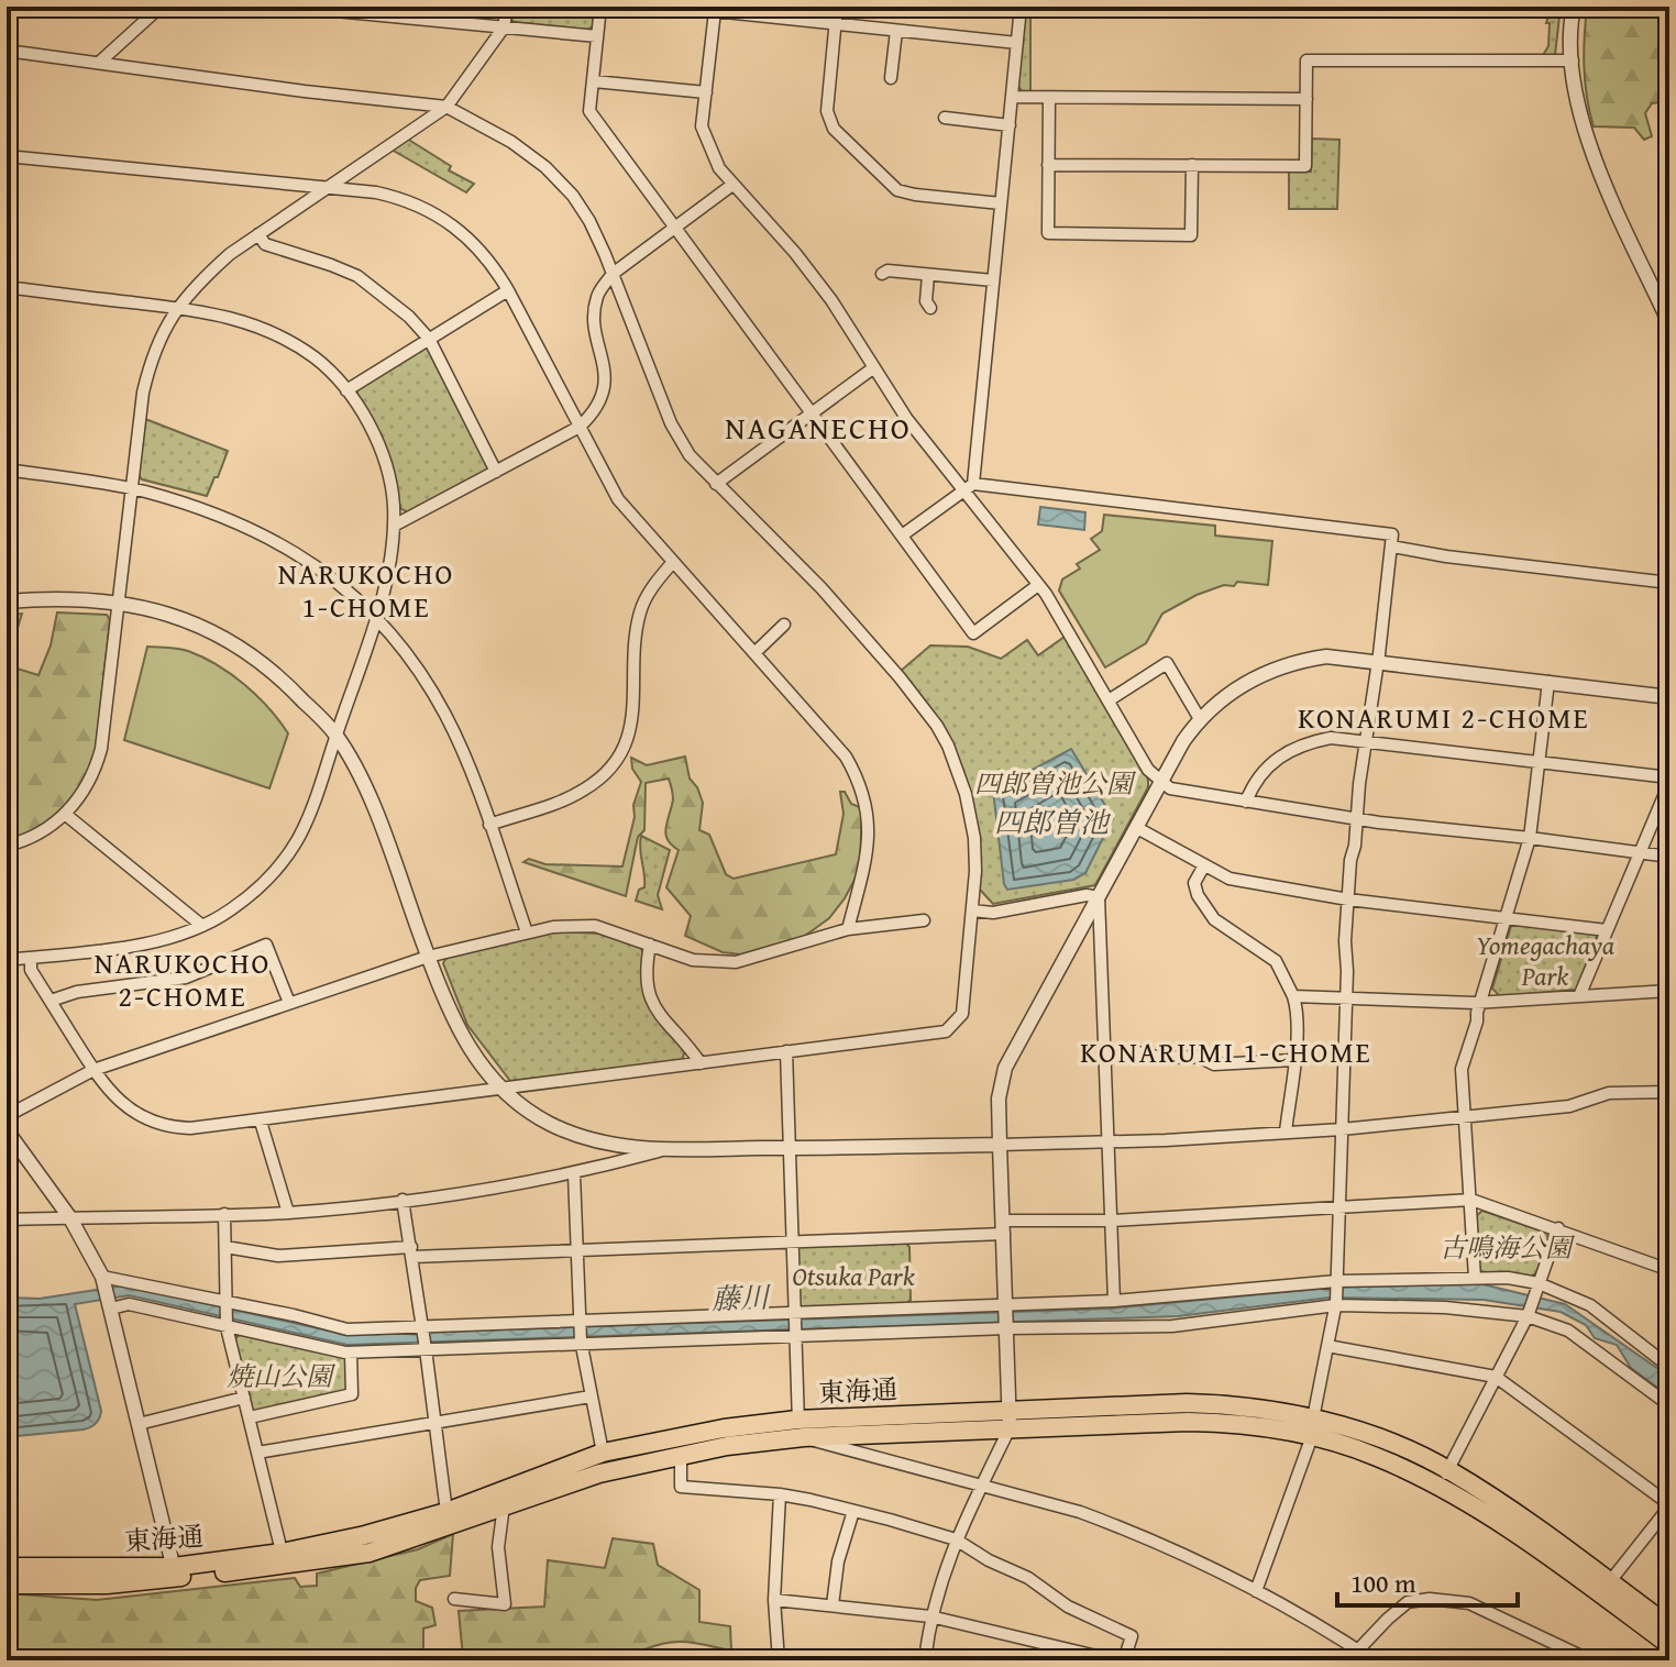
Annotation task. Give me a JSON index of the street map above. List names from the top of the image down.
{
  "streets": {
    "main road": ["東海通"]
  },
  "districts": [
    "NAGANECHO",
    "NARUKOCHO 1-CHOME",
    "KONARUMI 2-CHOME",
    "NARUKOCHO 2-CHOME",
    "KONARUMI 1-CHOME"
  ],
  "water": ["四郎曽池", "藤川"],
  "parks": [
    "四郎曽池公園",
    "Yomegachaya Park",
    "古鳴海公園",
    "Otsuka Park",
    "焼山公園"
  ],
  "scale_bar": "100 m"
}
